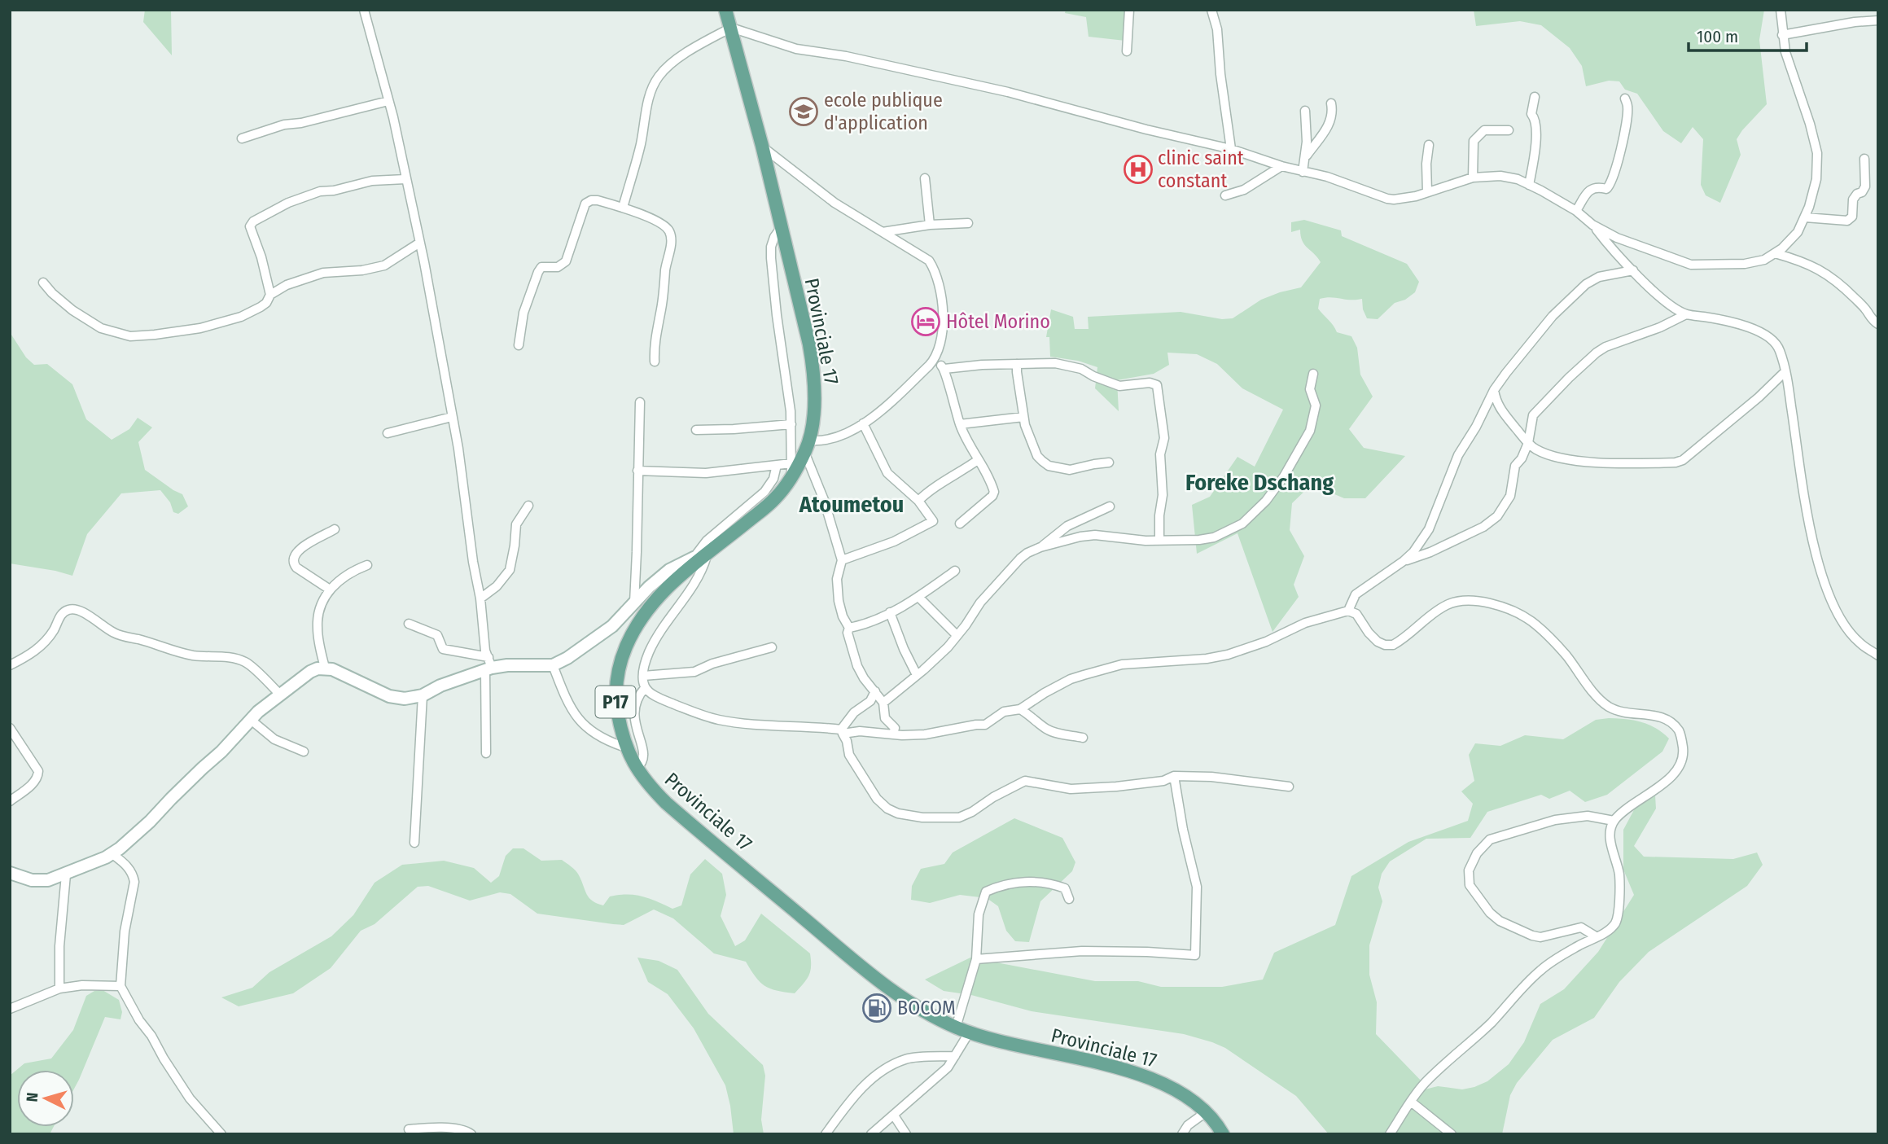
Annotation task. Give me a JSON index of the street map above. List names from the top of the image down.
{
  "streets": {
    "main road": ["Provinciale 17", "P17"]
  },
  "districts": ["Foreke Dschang", "Atoumetou"],
  "places": {
    "school or university": ["ecole publique d'application"],
    "hospital": ["clinic saint constant"],
    "hotel": ["Hôtel Morino"],
    "fuel station": ["BOCOM"]
  },
  "scale_bar": "100 m",
  "north": "left"
}
